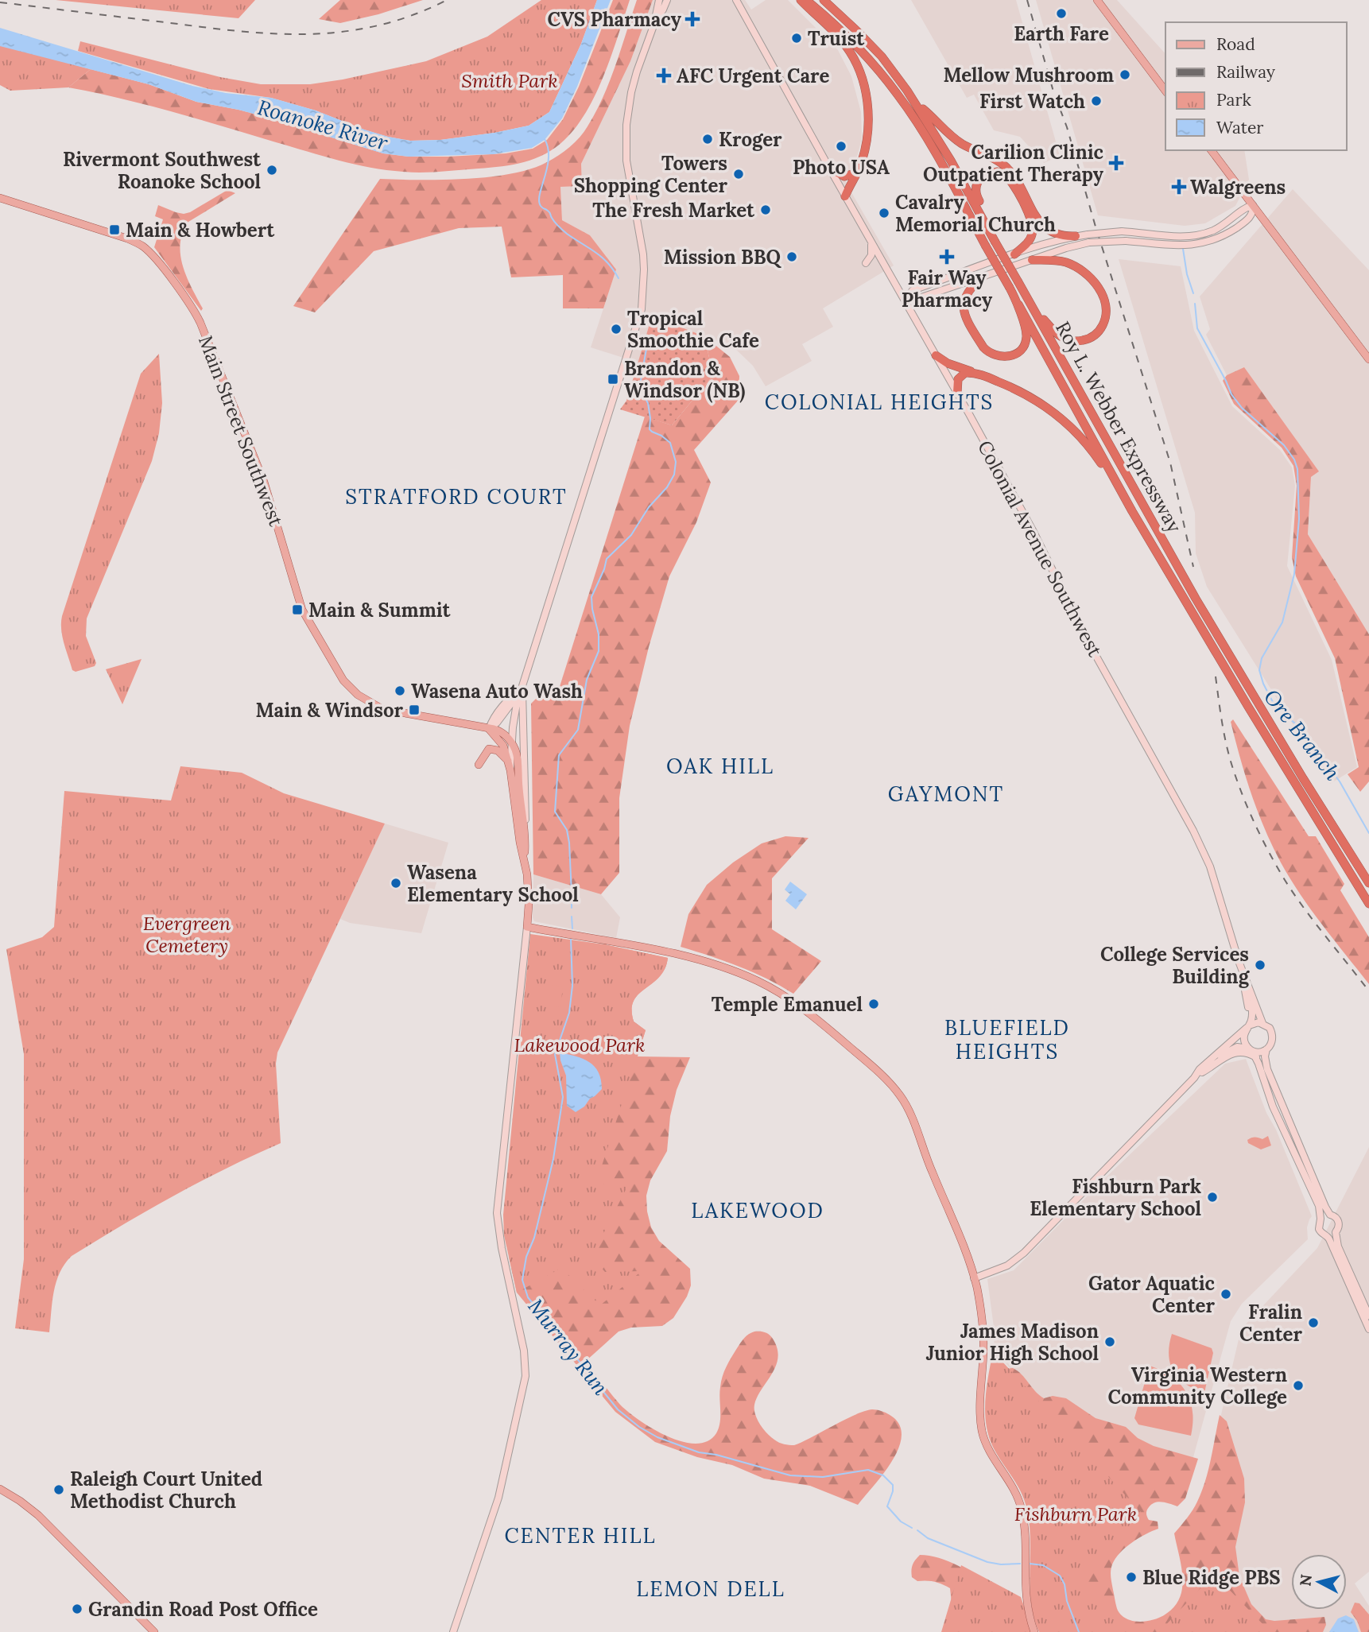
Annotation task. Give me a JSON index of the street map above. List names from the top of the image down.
{
  "streets": {
    "highway": ["Roy L. Webber Expressway"],
    "main road": ["Main Street Southwest", "Colonial Avenue Southwest"]
  },
  "districts": [
    "COLONIAL HEIGHTS",
    "STRATFORD COURT",
    "OAK HILL",
    "GAYMONT",
    "BLUEFIELD HEIGHTS",
    "LAKEWOOD",
    "CENTER HILL",
    "LEMON DELL"
  ],
  "water": ["Roanoke River", "Ore Branch", "Murray Run"],
  "parks": [
    "Smith Park",
    "Evergreen Cemetery",
    "Lakewood Park",
    "Fishburn Park"
  ],
  "places": {
    "other": [
      "Earth Fare",
      "Truist",
      "Mellow Mushroom",
      "First Watch",
      "Kroger",
      "Photo USA",
      "Rivermont Southwest Roanoke School",
      "Towers Shopping Center",
      "The Fresh Market",
      "Cavalry Memorial Church",
      "Mission BBQ",
      "Tropical Smoothie Cafe",
      "Wasena Auto Wash",
      "Wasena Elementary School",
      "College Services Building",
      "Temple Emanuel",
      "Fishburn Park Elementary School",
      "Gator Aquatic Center",
      "Fralin Center",
      "James Madison Junior High School",
      "Virginia Western Community College",
      "Raleigh Court United Methodist Church",
      "Blue Ridge PBS",
      "Grandin Road Post Office"
    ],
    "health": [
      "CVS Pharmacy",
      "AFC Urgent Care",
      "Carilion Clinic Outpatient Therapy",
      "Walgreens",
      "Fair Way Pharmacy"
    ],
    "transit": [
      "Main & Howbert",
      "Brandon & Windsor (NB)",
      "Main & Summit",
      "Main & Windsor"
    ]
  },
  "legend": [
    "Road",
    "Railway",
    "Park",
    "Water"
  ],
  "north": "left"
}
